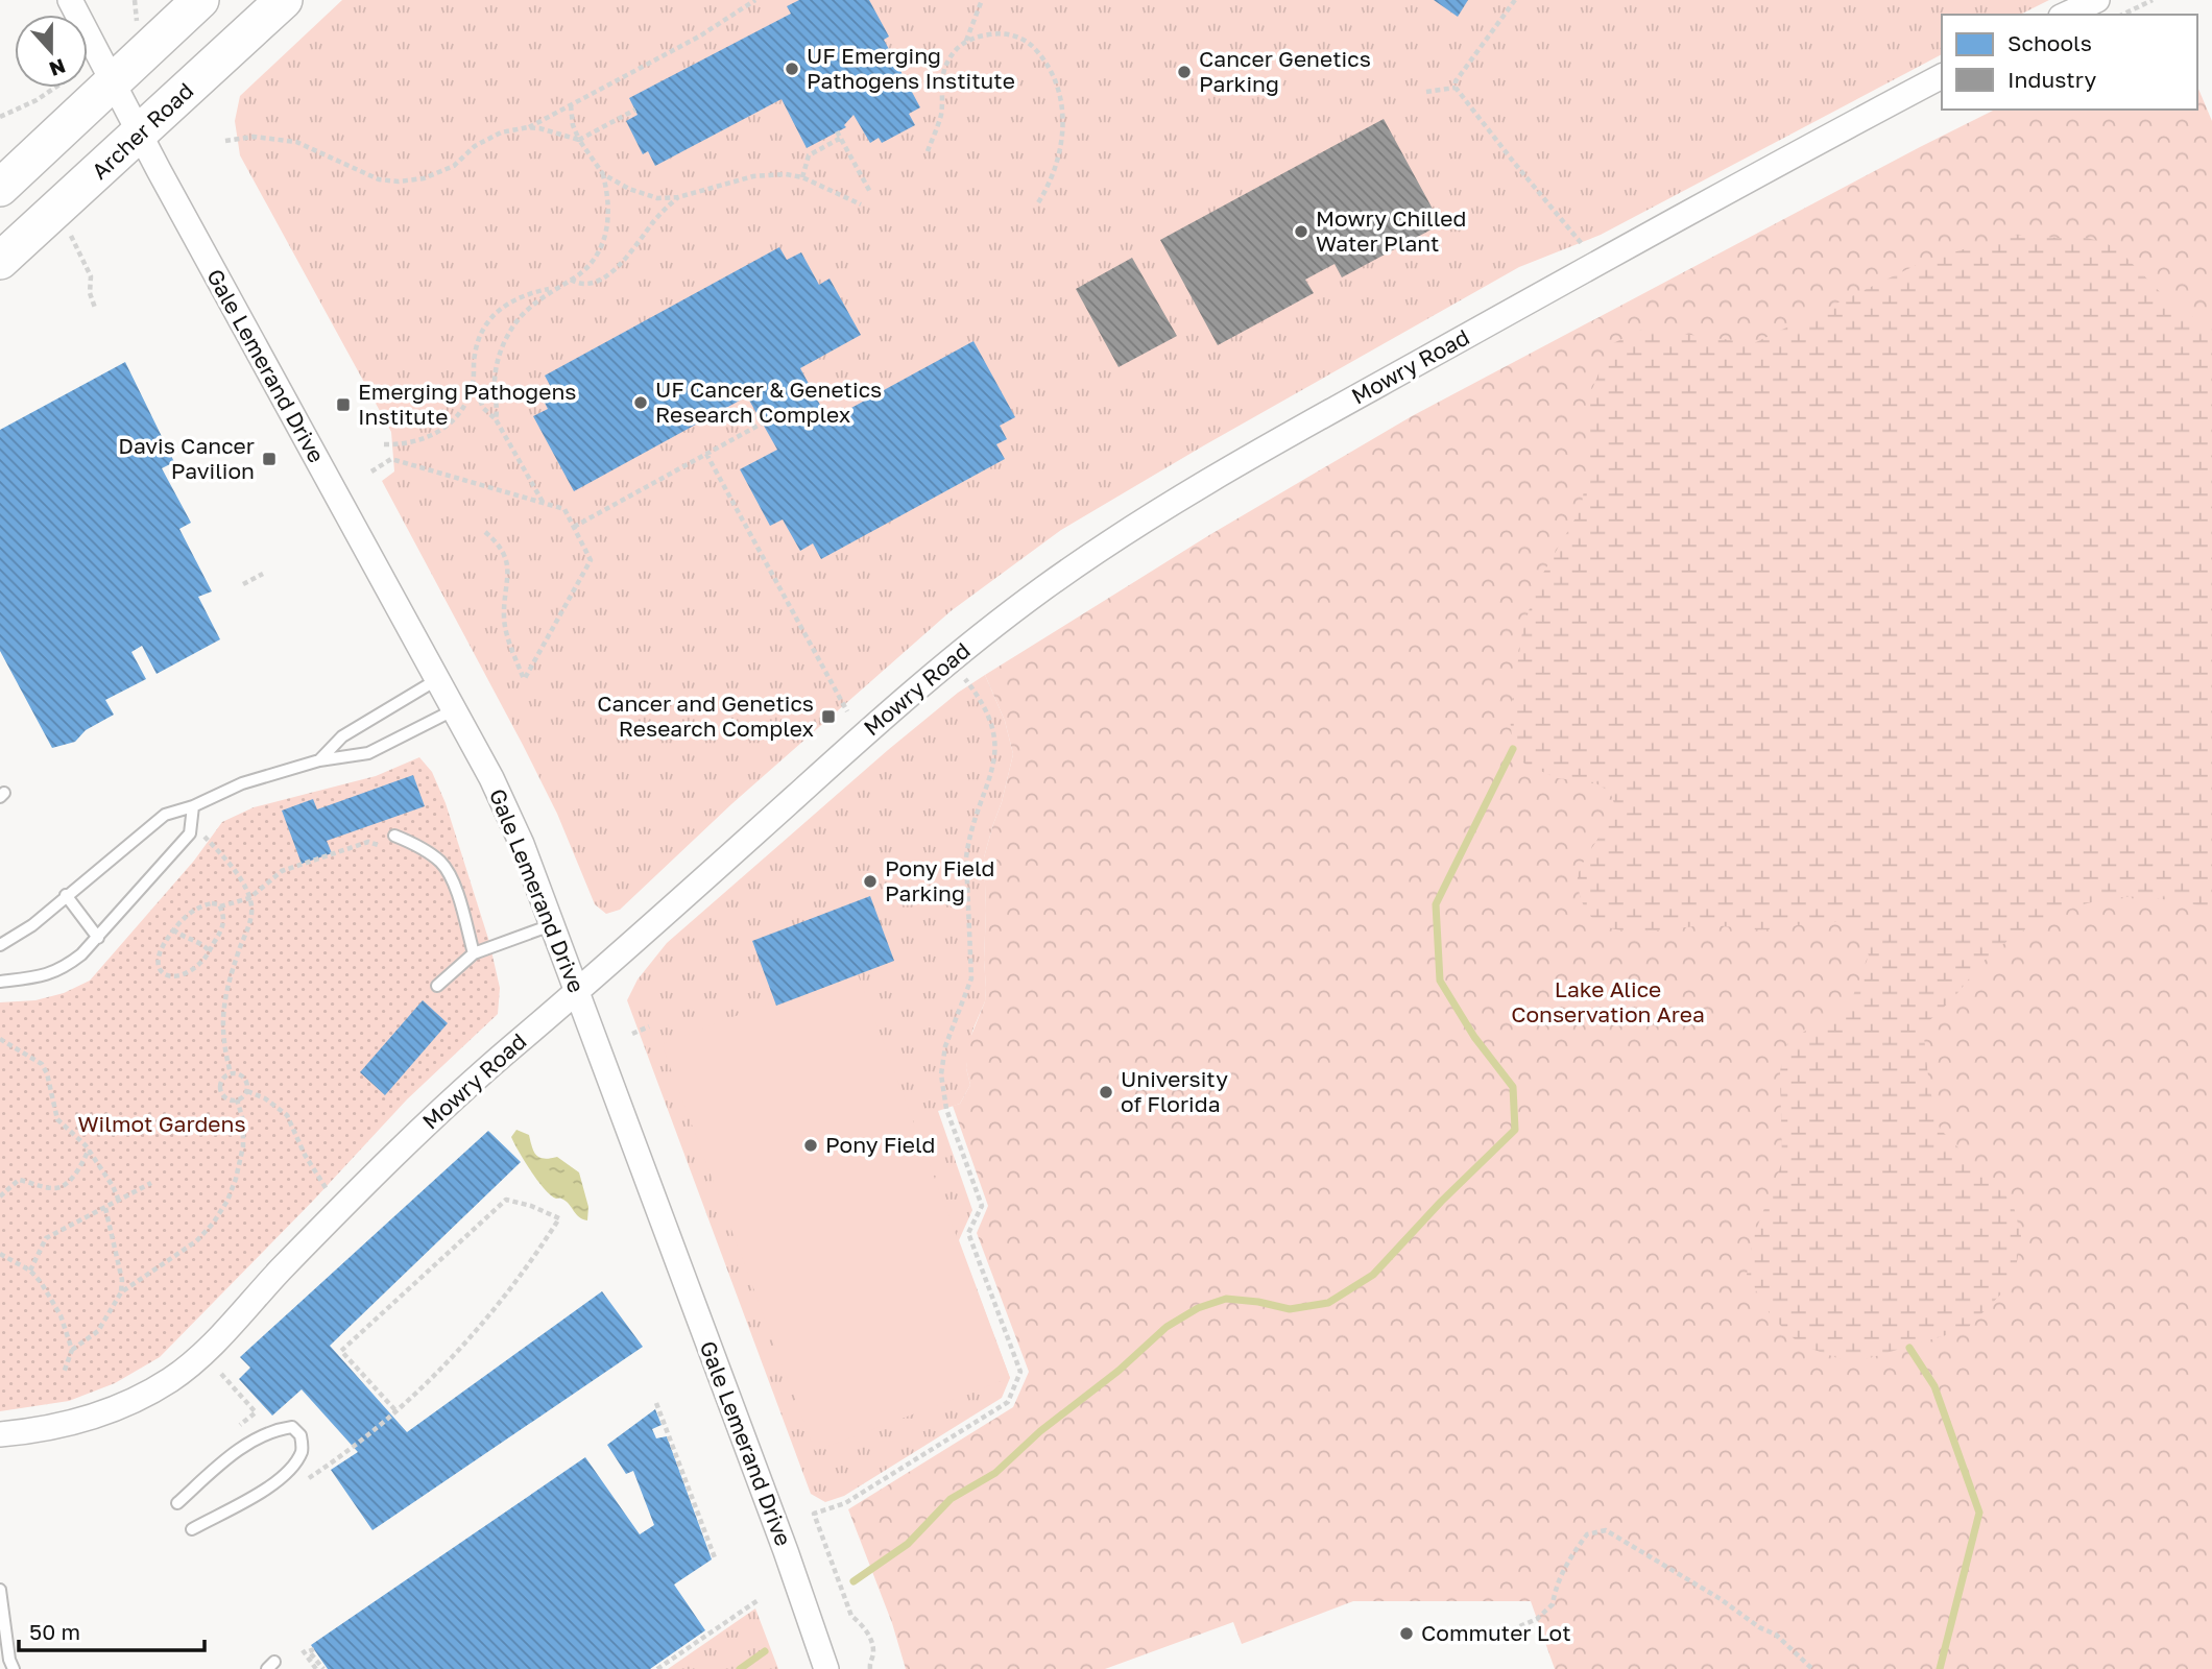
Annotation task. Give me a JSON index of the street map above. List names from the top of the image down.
{
  "streets": {
    "main road": ["Archer Road"],
    "street": ["Gale Lemerand Drive", "Mowry Road"]
  },
  "crossings": [
    ["Archer Road", "Gale Lemerand Drive"],
    ["Gale Lemerand Drive", "Mowry Road"]
  ],
  "parks": ["Lake Alice Conservation Area", "Wilmot Gardens"],
  "places": {
    "other": [
      "UF Emerging Pathogens Institute",
      "Cancer Genetics Parking",
      "Mowry Chilled Water Plant",
      "UF Cancer & Genetics Research Complex",
      "Pony Field Parking",
      "University of Florida",
      "Pony Field",
      "Commuter Lot"
    ],
    "transit": ["Emerging Pathogens Institute", "Davis Cancer Pavilion", "Cancer and Genetics Research Complex"]
  },
  "legend": ["Schools", "Industry"],
  "scale_bar": "50 m",
  "north": "bottom"
}
